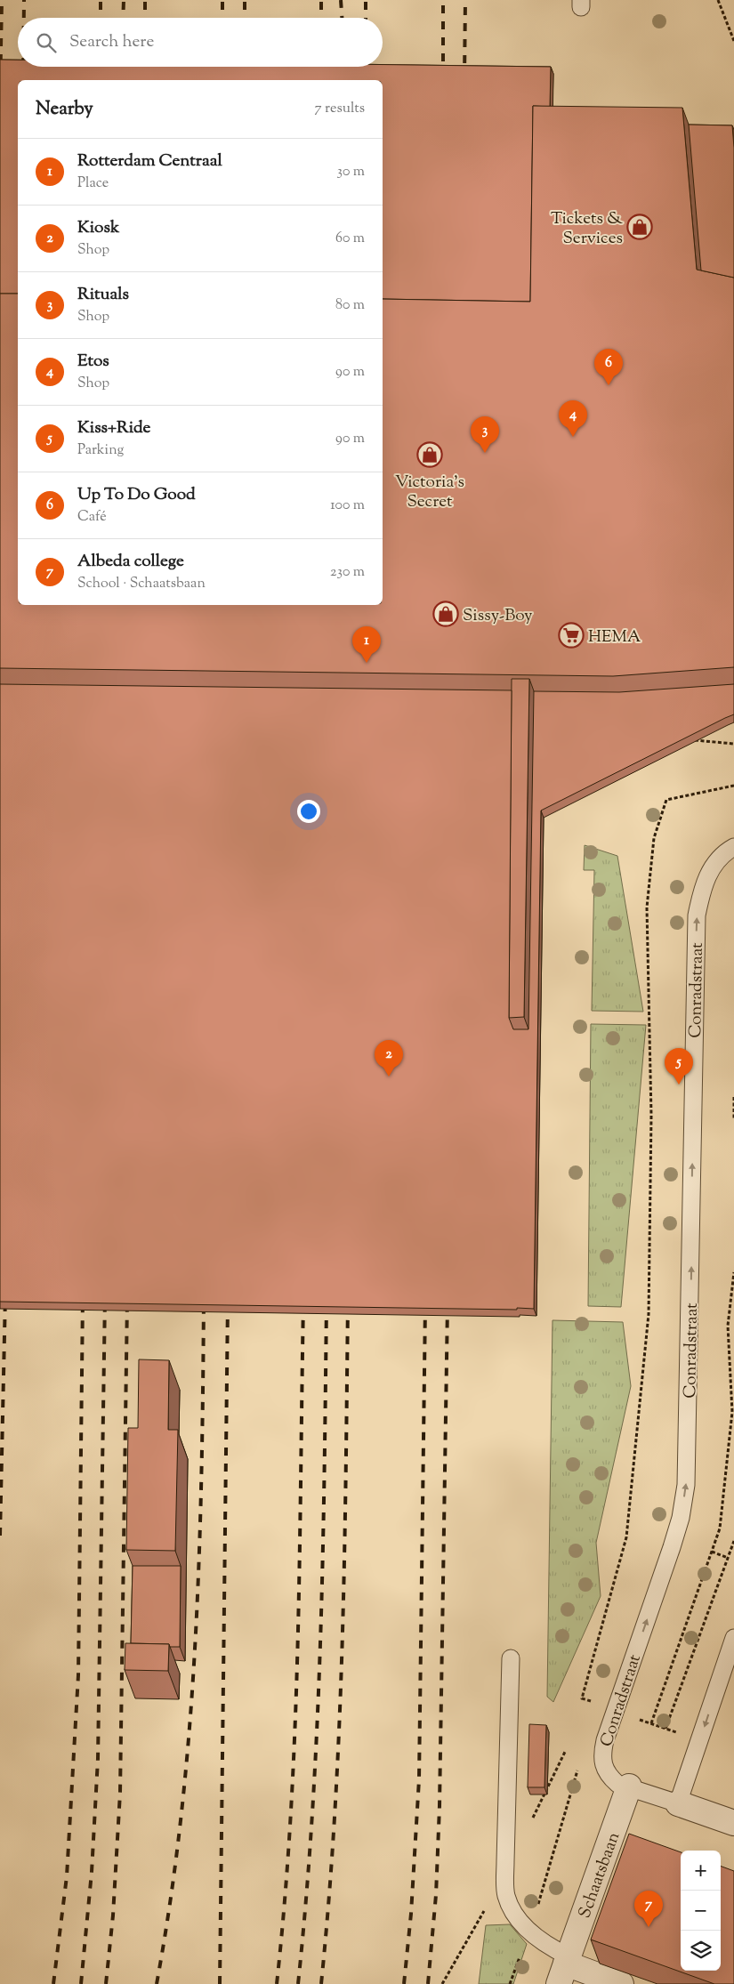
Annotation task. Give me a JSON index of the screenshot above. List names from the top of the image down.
{
  "streets": {
    "street": ["Conradstraat", "Schaatsbaan"]
  },
  "crossings": [
    ["Conradstraat", "Schaatsbaan"]
  ],
  "one_way": ["Conradstraat"],
  "places": {
    "shop": ["Tickets & Services", "Victoria's Secret", "Sissy-Boy"],
    "supermarket": ["HEMA"]
  },
  "page": {
    "search": "Search here",
    "heading": ["Nearby", "7 results"],
    "list": [
      {
        "mark": "1",
        "name": "Rotterdam Centraal",
        "note": "Place",
        "value": "30 m"
      },
      {
        "mark": "2",
        "name": "Kiosk",
        "note": "Shop",
        "value": "60 m"
      },
      {
        "mark": "3",
        "name": "Rituals",
        "note": "Shop",
        "value": "80 m"
      },
      {
        "mark": "4",
        "name": "Etos",
        "note": "Shop",
        "value": "90 m"
      },
      {
        "mark": "5",
        "name": "Kiss+Ride",
        "note": "Parking",
        "value": "90 m"
      },
      {
        "mark": "6",
        "name": "Up To Do Good",
        "note": "Café",
        "value": "100 m"
      },
      {
        "mark": "7",
        "name": "Albeda college",
        "note": "School · Schaatsbaan",
        "value": "230 m"
      }
    ],
    "pins": [
      "6",
      "4",
      "3",
      "1",
      "2",
      "5",
      "7"
    ],
    "map_buttons": ["+", "−"]
  }
}
